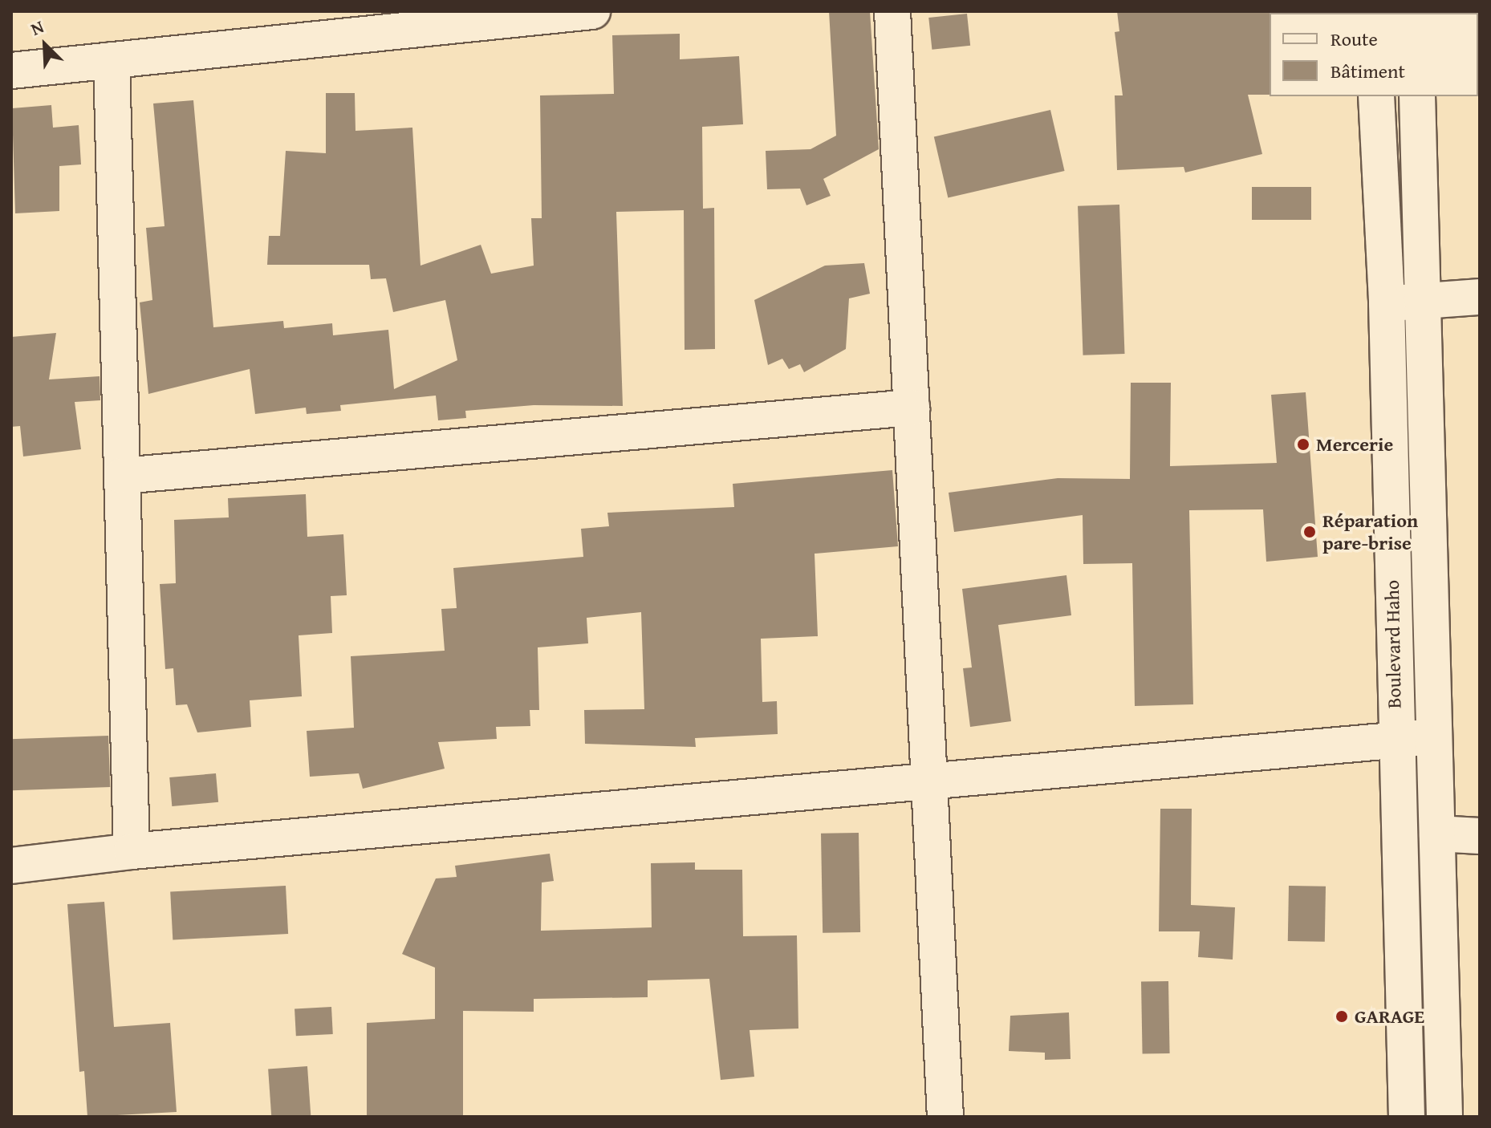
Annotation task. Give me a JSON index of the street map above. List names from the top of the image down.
{
  "streets": {
    "street": ["Boulevard Haho"]
  },
  "places": ["Mercerie", "Réparation pare-brise", "GARAGE"],
  "legend": ["Route", "Bâtiment"],
  "north": "top left"
}
